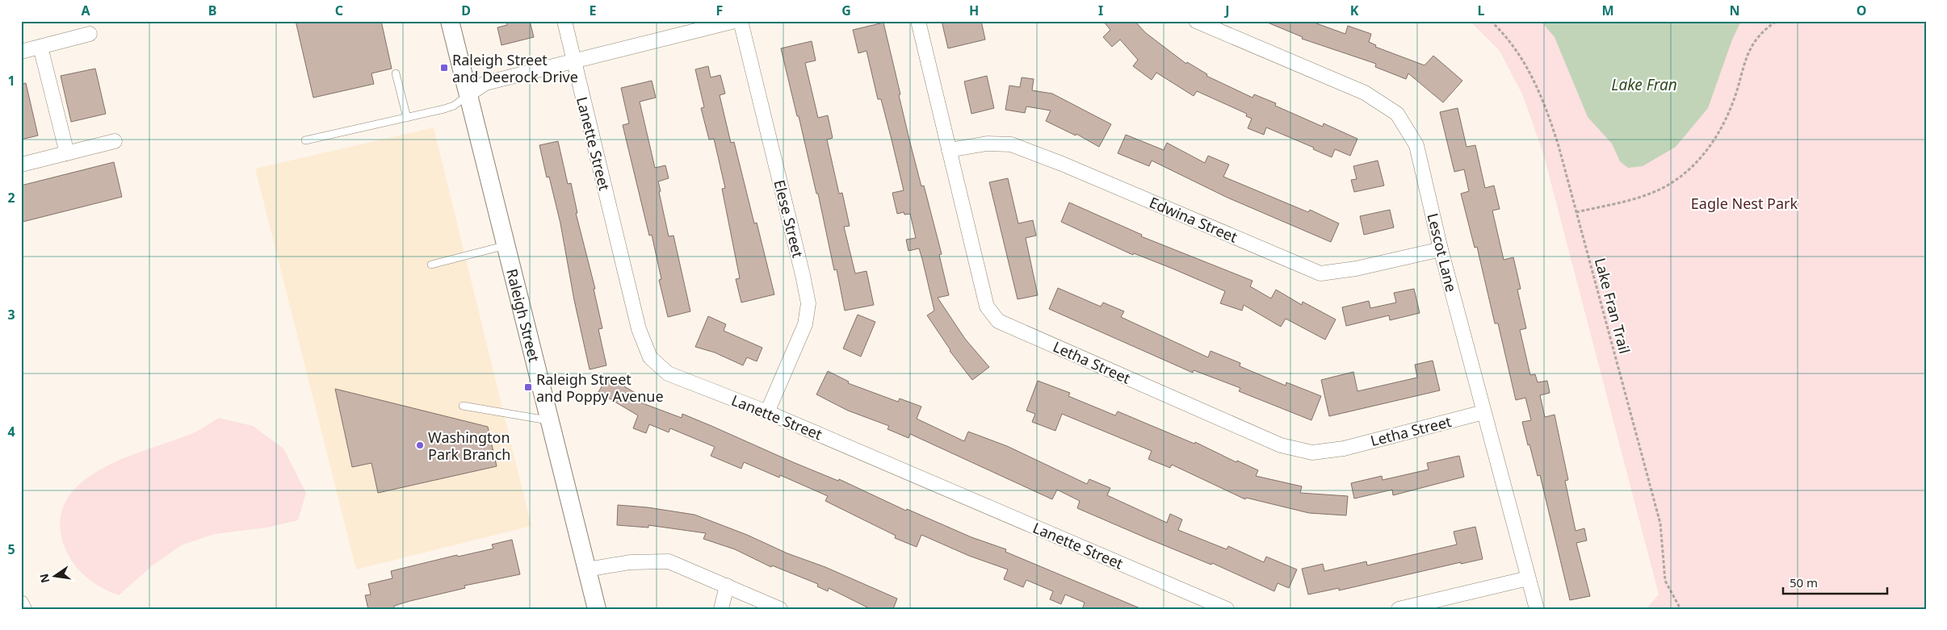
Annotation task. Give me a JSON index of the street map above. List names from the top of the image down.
{
  "streets": {
    "street": [
      "Lanette Street",
      "Elese Street",
      "Edwina Street",
      "Lescot Lane",
      "Raleigh Street",
      "Letha Street"
    ],
    "path": ["Lake Fran Trail"]
  },
  "crossings": [
    ["Lanette Street", "Elese Street"],
    ["Edwina Street", "Lescot Lane"],
    ["Edwina Street", "Letha Street"],
    ["Lescot Lane", "Letha Street"]
  ],
  "water": ["Lake Fran"],
  "parks": ["Eagle Nest Park"],
  "places": {
    "transit": ["Raleigh Street and Deerock Drive", "Raleigh Street and Poppy Avenue"],
    "other": ["Washington Park Branch"]
  },
  "scale_bar": "50 m",
  "north": "left",
  "grid": {
    "columns": [
      "A",
      "B",
      "C",
      "D",
      "E",
      "F",
      "G",
      "H",
      "I",
      "J",
      "K",
      "L",
      "M",
      "N",
      "O"
    ],
    "rows": [
      "1",
      "2",
      "3",
      "4",
      "5"
    ]
  }
}
